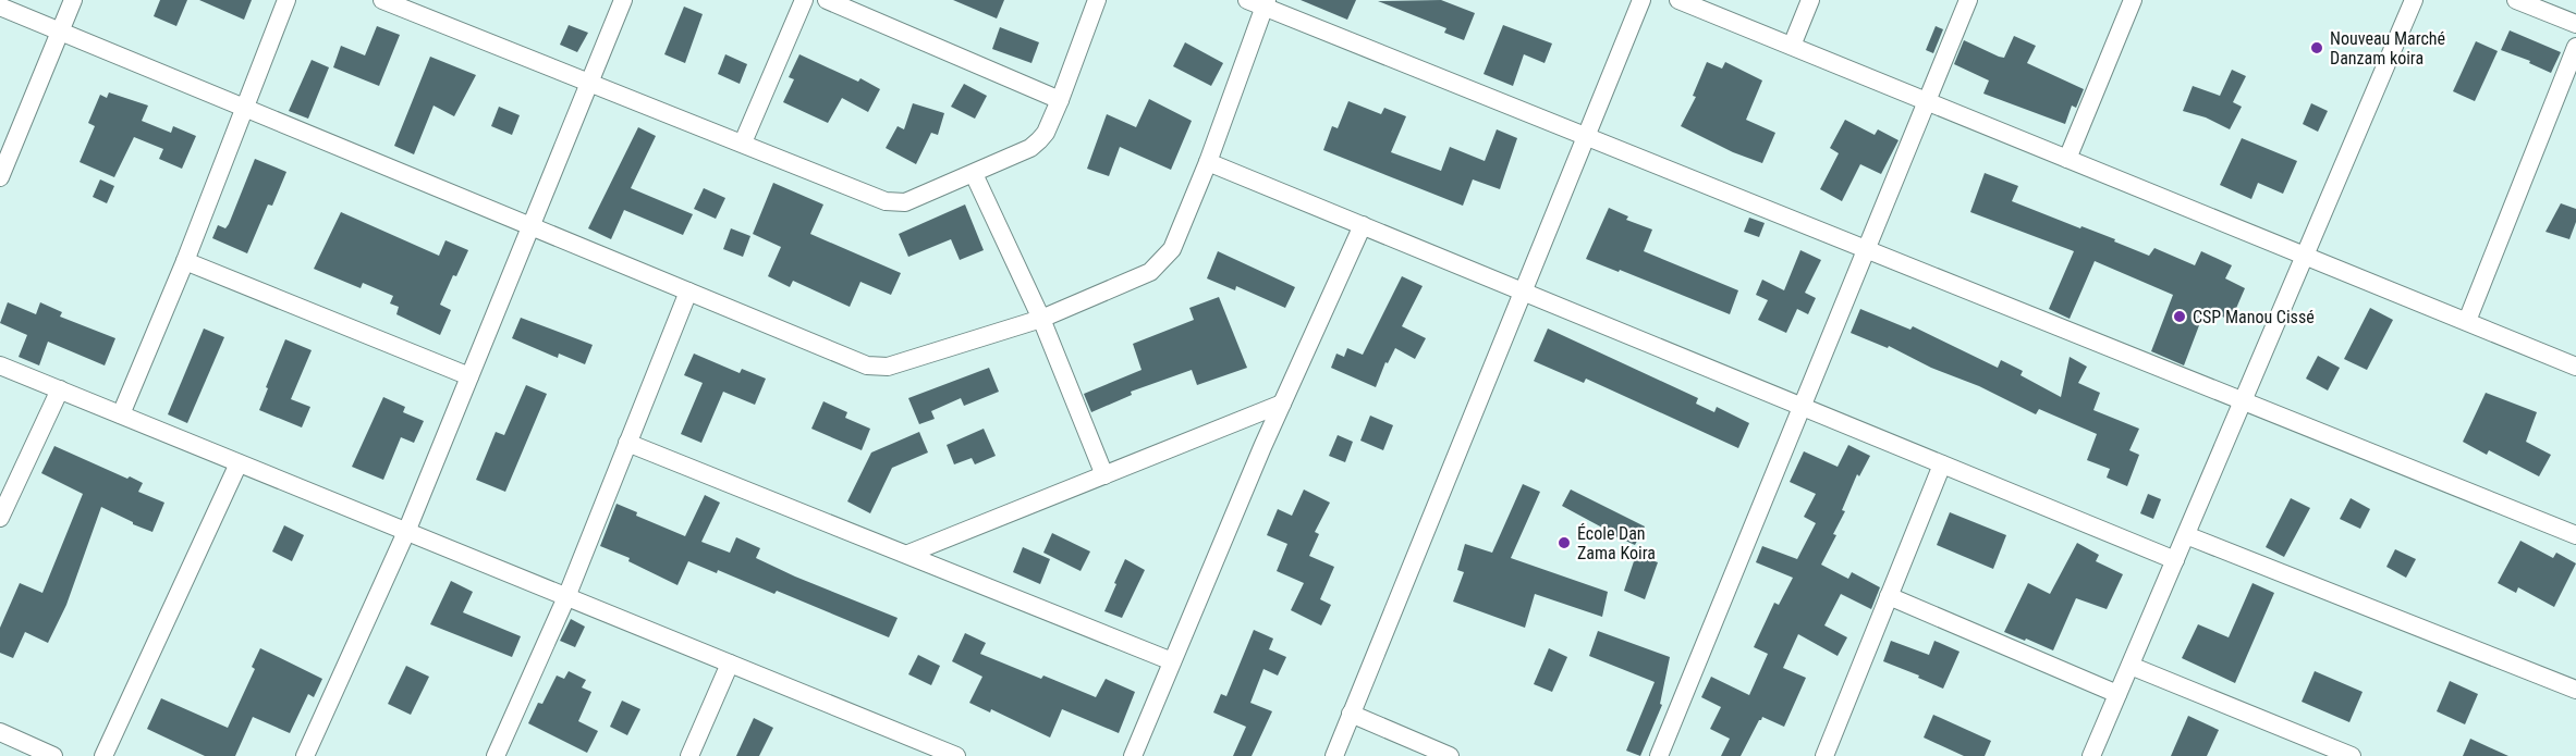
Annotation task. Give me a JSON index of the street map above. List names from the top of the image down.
{
  "places": ["Nouveau Marché Danzam koira", "CSP Manou Cissé", "École Dan Zama Koira"]
}
